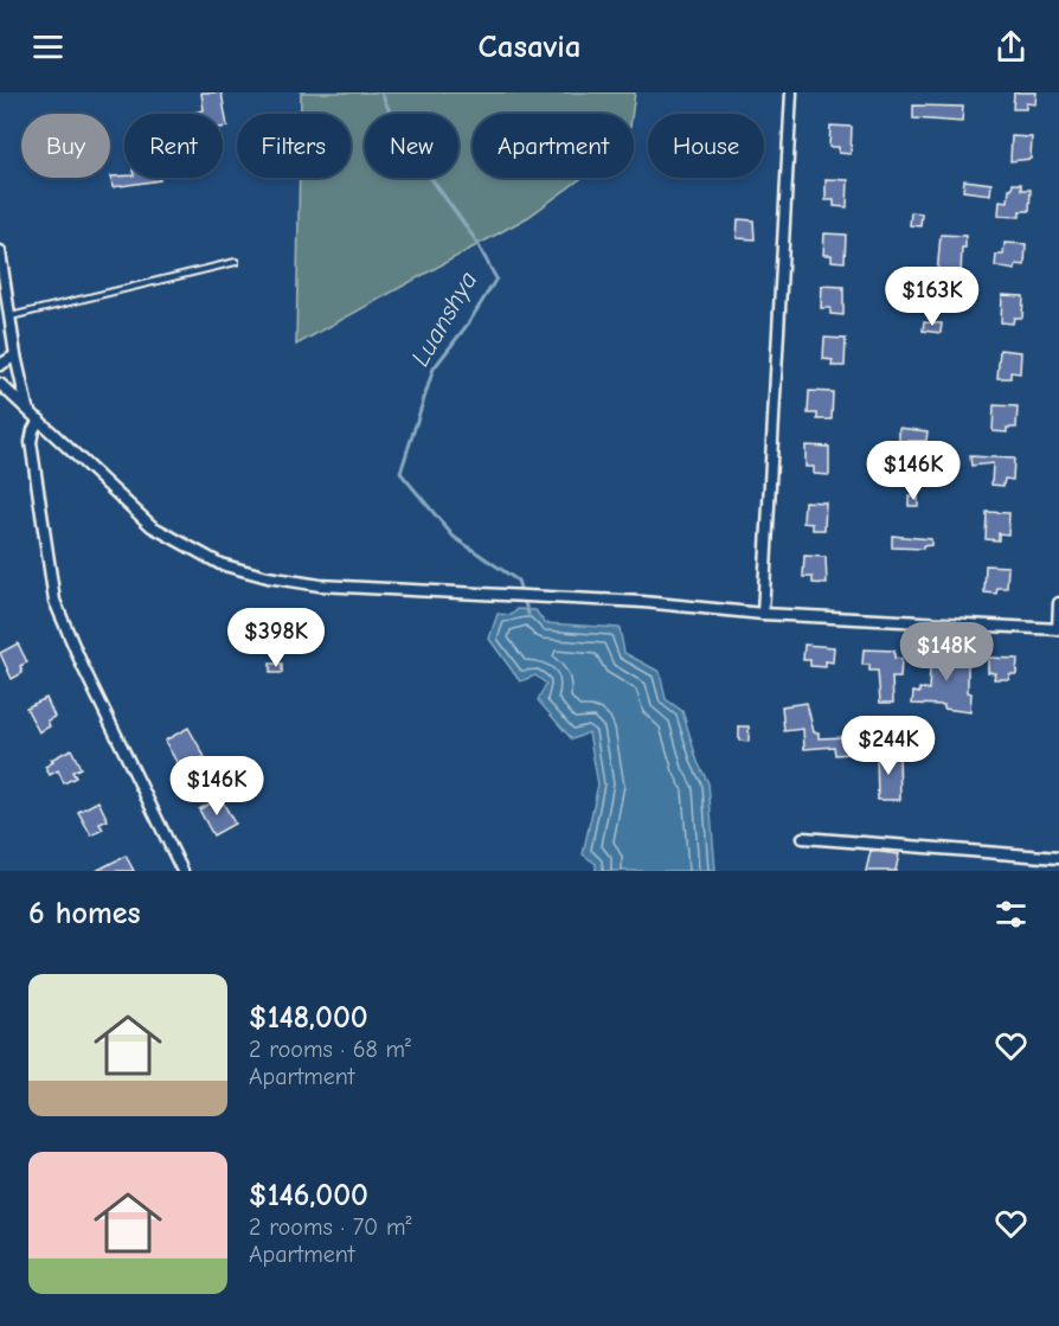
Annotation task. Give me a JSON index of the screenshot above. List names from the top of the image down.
{
  "water": ["Luanshya"],
  "page": {
    "header": "Casavia",
    "chip": [
      "Buy",
      "Rent",
      "Filters",
      "New",
      "Apartment",
      "House"
    ],
    "price": [
      "$163K",
      "$146K",
      "$398K",
      "$148K",
      "$244K",
      "$146K"
    ],
    "heading": "6 homes",
    "list": [
      {
        "name": "$148,000",
        "note": "2 rooms · 68 m² · Apartment"
      },
      {
        "name": "$146,000",
        "note": "2 rooms · 70 m² · Apartment"
      }
    ]
  }
}
